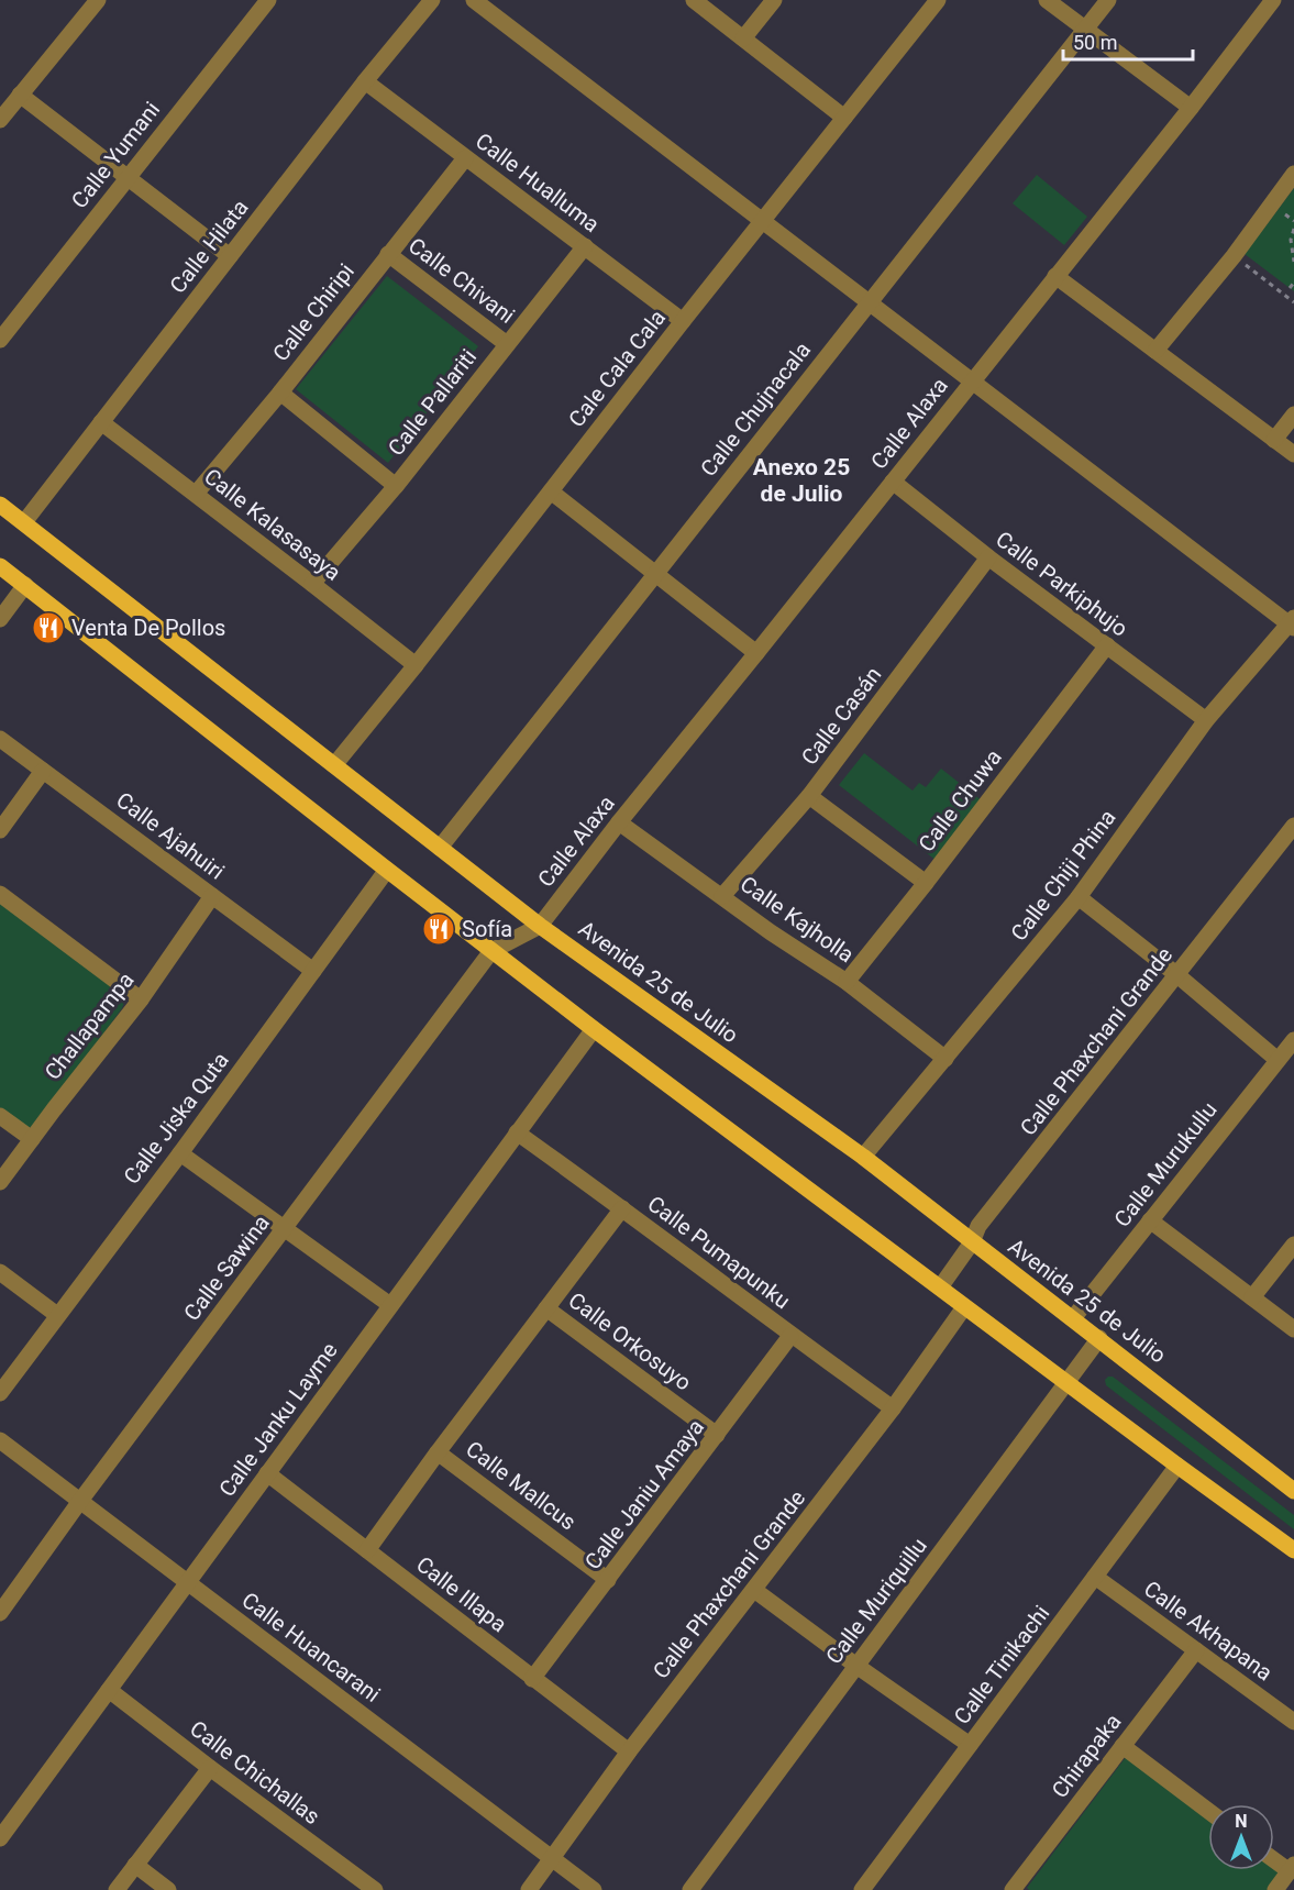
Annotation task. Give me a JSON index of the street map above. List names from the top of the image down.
{
  "streets": {
    "main road": ["Avenida 25 de Julio"],
    "street": [
      "Calle Yumani",
      "Calle Hualluma",
      "Calle Hilata",
      "Calle Chivani",
      "Calle Chiripi",
      "Cale Cala Cala",
      "Calle Pallariti",
      "Calle Chujnacala",
      "Calle Alaxa",
      "Calle Kalasasaya",
      "Calle Parkiphujo",
      "Calle Casán",
      "Calle Chuwa",
      "Calle Ajahuiri",
      "Calle Chiji Phina",
      "Calle Kajholla",
      "Challapampa",
      "Calle Phaxchani Grande",
      "Calle Jiska Quta",
      "Calle Murukullu",
      "Calle Pumapunku",
      "Calle Sawina",
      "Calle Orkosuyo",
      "Calle Janku Layme",
      "Calle Mallcus",
      "Calle Janiu Amaya",
      "Calle Illapa",
      "Calle Muriquillu",
      "Calle Akhapana",
      "Calle Huancarani",
      "Calle Tinikachi",
      "Chirapaka",
      "Calle Chichallas"
    ]
  },
  "crossings": [
    ["Calle Hualluma", "Calle Hilata"],
    ["Calle Hualluma", "Calle Chiripi"],
    ["Calle Hualluma", "Cale Cala Cala"],
    ["Calle Hualluma", "Calle Pallariti"],
    ["Calle Hilata", "Calle Kalasasaya"],
    ["Calle Hilata", "Avenida 25 de Julio"],
    ["Calle Chivani", "Calle Chiripi"],
    ["Calle Chivani", "Calle Pallariti"],
    ["Calle Chiripi", "Calle Kalasasaya"],
    ["Cale Cala Cala", "Calle Kalasasaya"],
    ["Cale Cala Cala", "Avenida 25 de Julio"],
    ["Calle Pallariti", "Calle Kalasasaya"],
    ["Calle Chujnacala", "Avenida 25 de Julio"],
    ["Calle Alaxa", "Calle Parkiphujo"],
    ["Calle Alaxa", "Calle Kajholla"],
    ["Calle Alaxa", "Avenida 25 de Julio"],
    ["Calle Alaxa", "Calle Sawina"],
    ["Calle Parkiphujo", "Calle Casán"],
    ["Calle Parkiphujo", "Calle Chuwa"],
    ["Calle Parkiphujo", "Calle Chiji Phina"],
    ["Calle Casán", "Calle Kajholla"],
    ["Calle Chuwa", "Calle Kajholla"],
    ["Calle Ajahuiri", "Challapampa"],
    ["Calle Ajahuiri", "Calle Jiska Quta"],
    ["Calle Chiji Phina", "Calle Kajholla"],
    ["Calle Chiji Phina", "Avenida 25 de Julio"],
    ["Avenida 25 de Julio", "Calle Phaxchani Grande"],
    ["Avenida 25 de Julio", "Calle Murukullu"],
    ["Avenida 25 de Julio", "Calle Muriquillu"],
    ["Calle Phaxchani Grande", "Calle Pumapunku"],
    ["Calle Phaxchani Grande", "Calle Illapa"],
    ["Calle Phaxchani Grande", "Calle Huancarani"],
    ["Calle Pumapunku", "Calle Janku Layme"],
    ["Calle Pumapunku", "Calle Janiu Amaya"],
    ["Calle Sawina", "Calle Huancarani"],
    ["Calle Orkosuyo", "Calle Janiu Amaya"],
    ["Calle Janku Layme", "Calle Illapa"],
    ["Calle Janku Layme", "Calle Huancarani"],
    ["Calle Janku Layme", "Calle Chichallas"],
    ["Calle Mallcus", "Calle Janiu Amaya"],
    ["Calle Janiu Amaya", "Calle Illapa"],
    ["Calle Akhapana", "Calle Tinikachi"],
    ["Calle Akhapana", "Chirapaka"]
  ],
  "districts": ["Anexo 25 de Julio"],
  "places": {
    "restaurant": ["Venta De Pollos", "Sofía"]
  },
  "scale_bar": "50 m",
  "north": "top"
}
